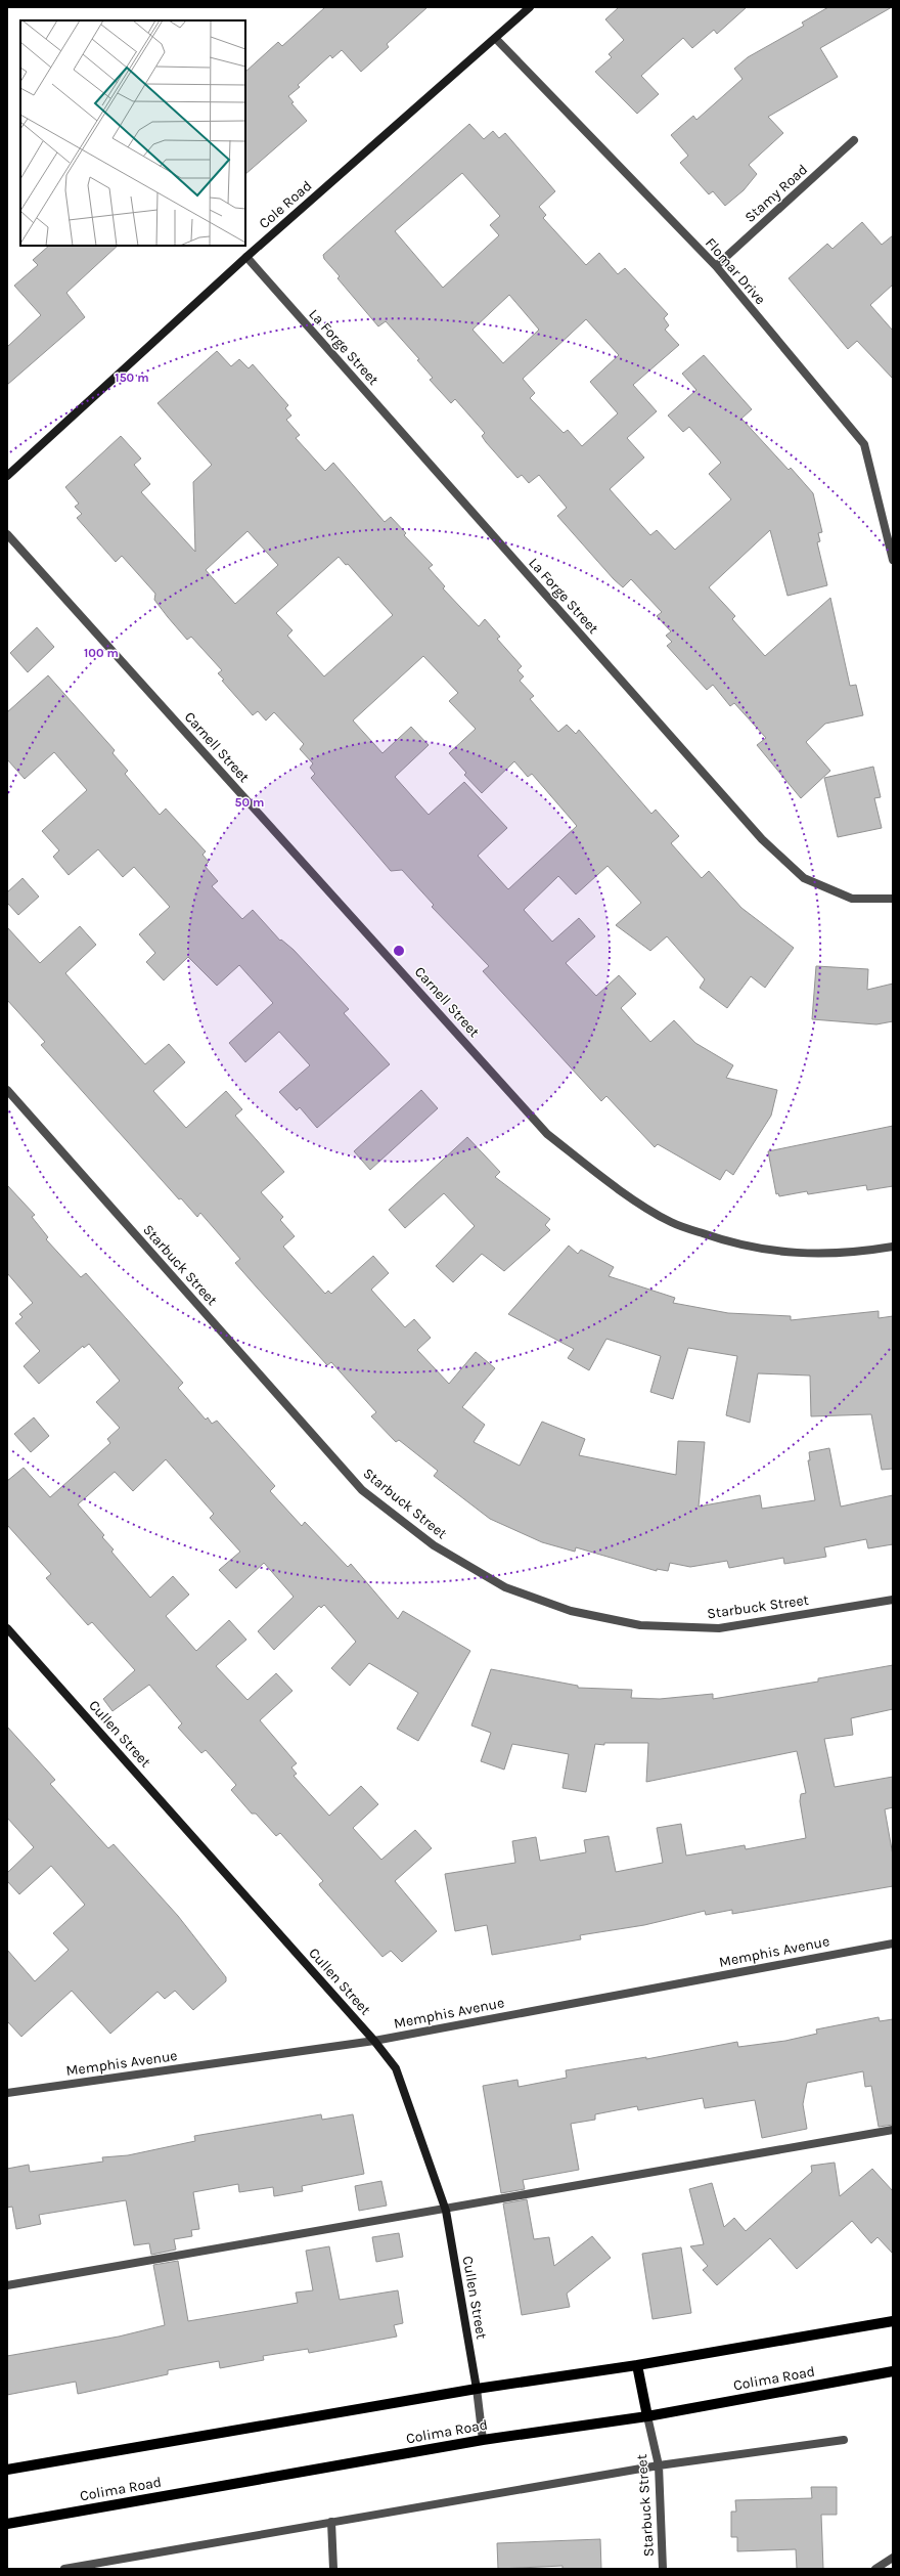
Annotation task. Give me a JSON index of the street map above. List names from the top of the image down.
{
  "streets": {
    "main road": ["Colima Road"],
    "street": [
      "Stamy Road",
      "Cole Road",
      "Flomar Drive",
      "La Forge Street",
      "Carnell Street",
      "Starbuck Street",
      "Cullen Street",
      "Memphis Avenue"
    ]
  },
  "crossings": [
    ["Stamy Road", "Flomar Drive"],
    ["Cole Road", "Flomar Drive"],
    ["Cole Road", "La Forge Street"],
    ["Starbuck Street", "Colima Road"],
    ["Cullen Street", "Memphis Avenue"],
    ["Cullen Street", "Colima Road"]
  ],
  "rings": ["150 m", "100 m", "50 m"]
}
